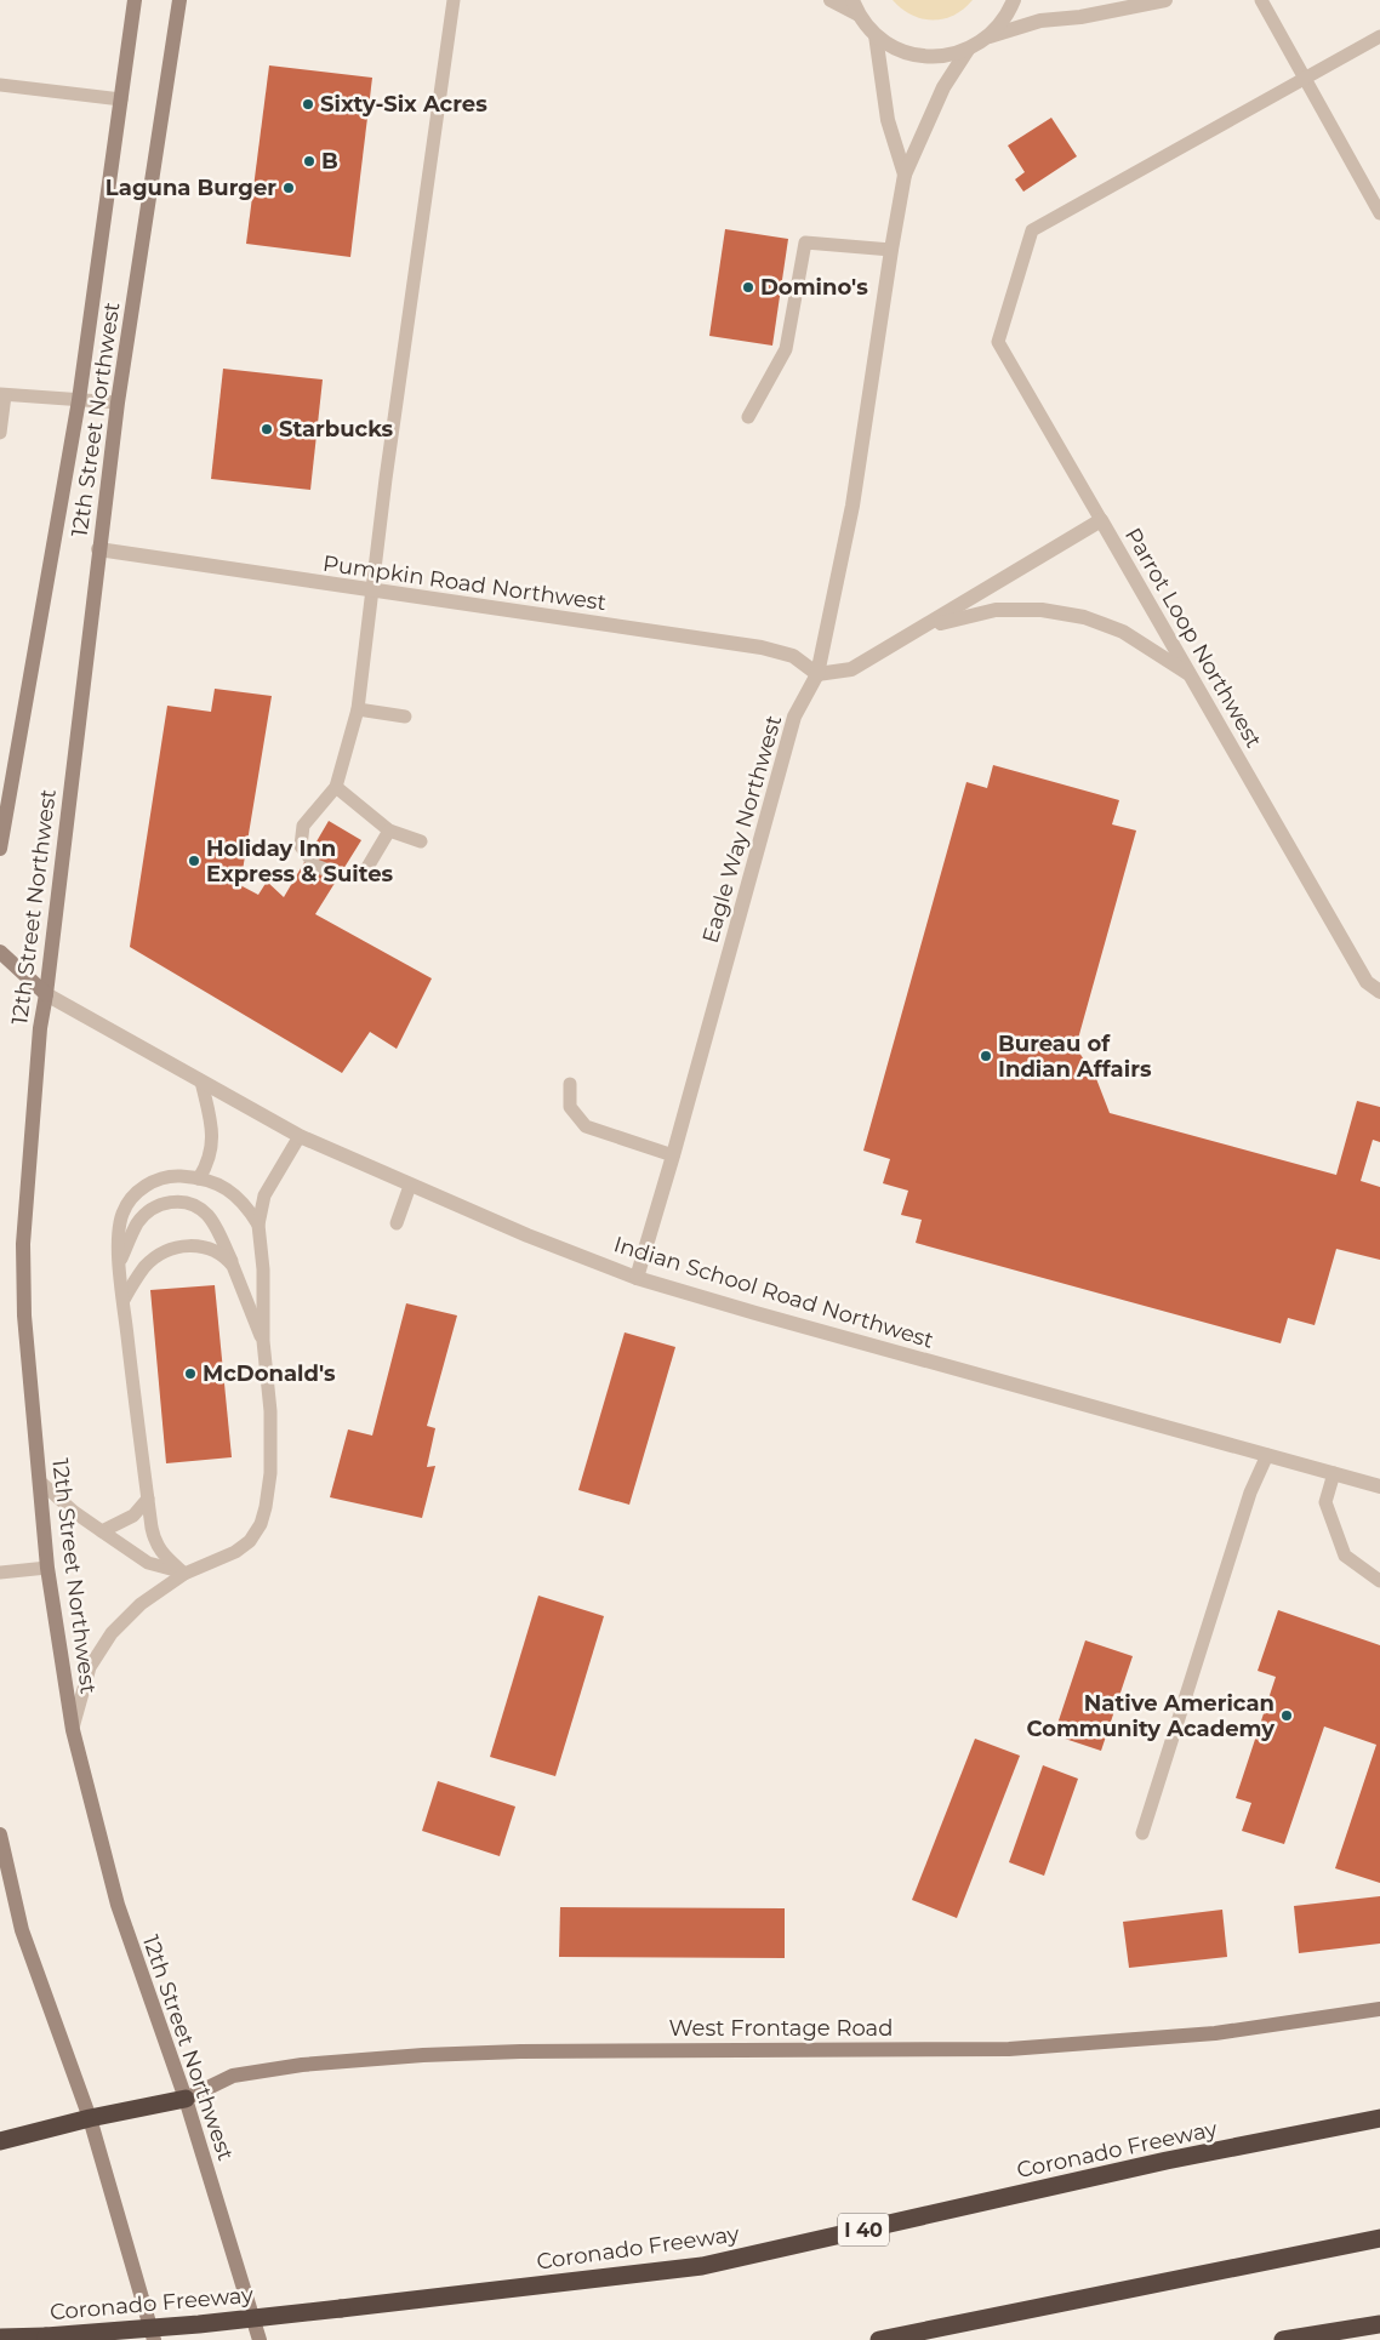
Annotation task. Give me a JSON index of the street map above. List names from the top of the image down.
{
  "streets": {
    "highway": ["Coronado Freeway", "I 40"],
    "main road": ["12th Street Northwest", "Indian School Road Northwest", "West Frontage Road"],
    "street": ["Pumpkin Road Northwest", "Parrot Loop Northwest", "Eagle Way Northwest"]
  },
  "crossings": [
    ["12th Street Northwest", "Pumpkin Road Northwest"],
    ["12th Street Northwest", "Indian School Road Northwest"],
    ["12th Street Northwest", "West Frontage Road"],
    ["Pumpkin Road Northwest", "Parrot Loop Northwest"],
    ["Pumpkin Road Northwest", "Eagle Way Northwest"],
    ["Parrot Loop Northwest", "Eagle Way Northwest"],
    ["Eagle Way Northwest", "Indian School Road Northwest"]
  ],
  "places": [
    "Sixty-Six Acres",
    "B",
    "Laguna Burger",
    "Domino's",
    "Starbucks",
    "Holiday Inn Express & Suites",
    "Bureau of Indian Affairs",
    "McDonald's",
    "Native American Community Academy"
  ]
}
